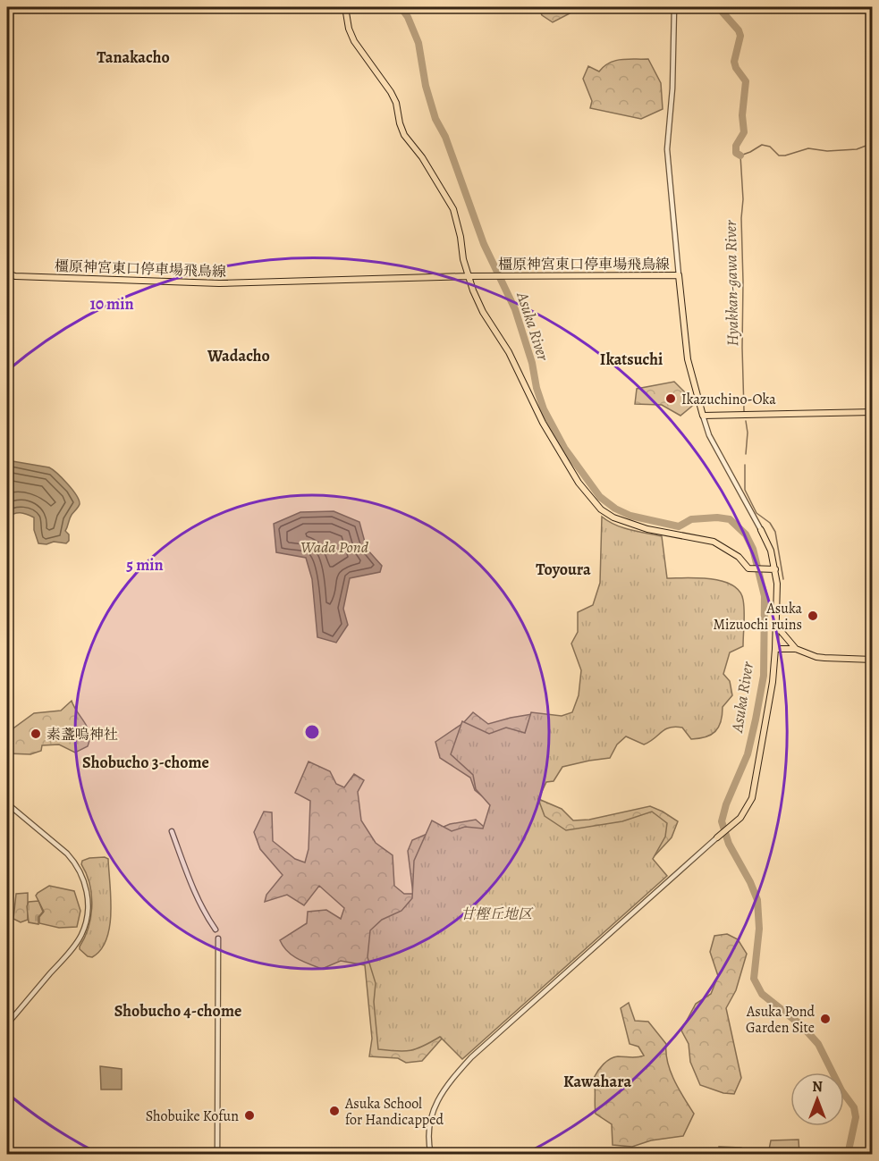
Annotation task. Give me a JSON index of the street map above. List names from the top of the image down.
{
  "streets": {
    "main road": ["橿原神宮東口停車場飛鳥線"]
  },
  "districts": [
    "Tanakacho",
    "Wadacho",
    "Ikatsuchi",
    "Toyoura",
    "Shobucho 3-chome",
    "Shobucho 4-chome",
    "Kawahara"
  ],
  "water": ["Hyakkan-gawa River", "Asuka River", "Wada Pond"],
  "parks": ["甘樫丘地区"],
  "places": [
    "Ikazuchino-Oka",
    "Asuka Mizuochi ruins",
    "素盞嗚神社",
    "Asuka Pond Garden Site",
    "Asuka School for Handicapped",
    "Shobuike Kofun"
  ],
  "north": "top",
  "rings": ["10 min", "5 min"]
}
